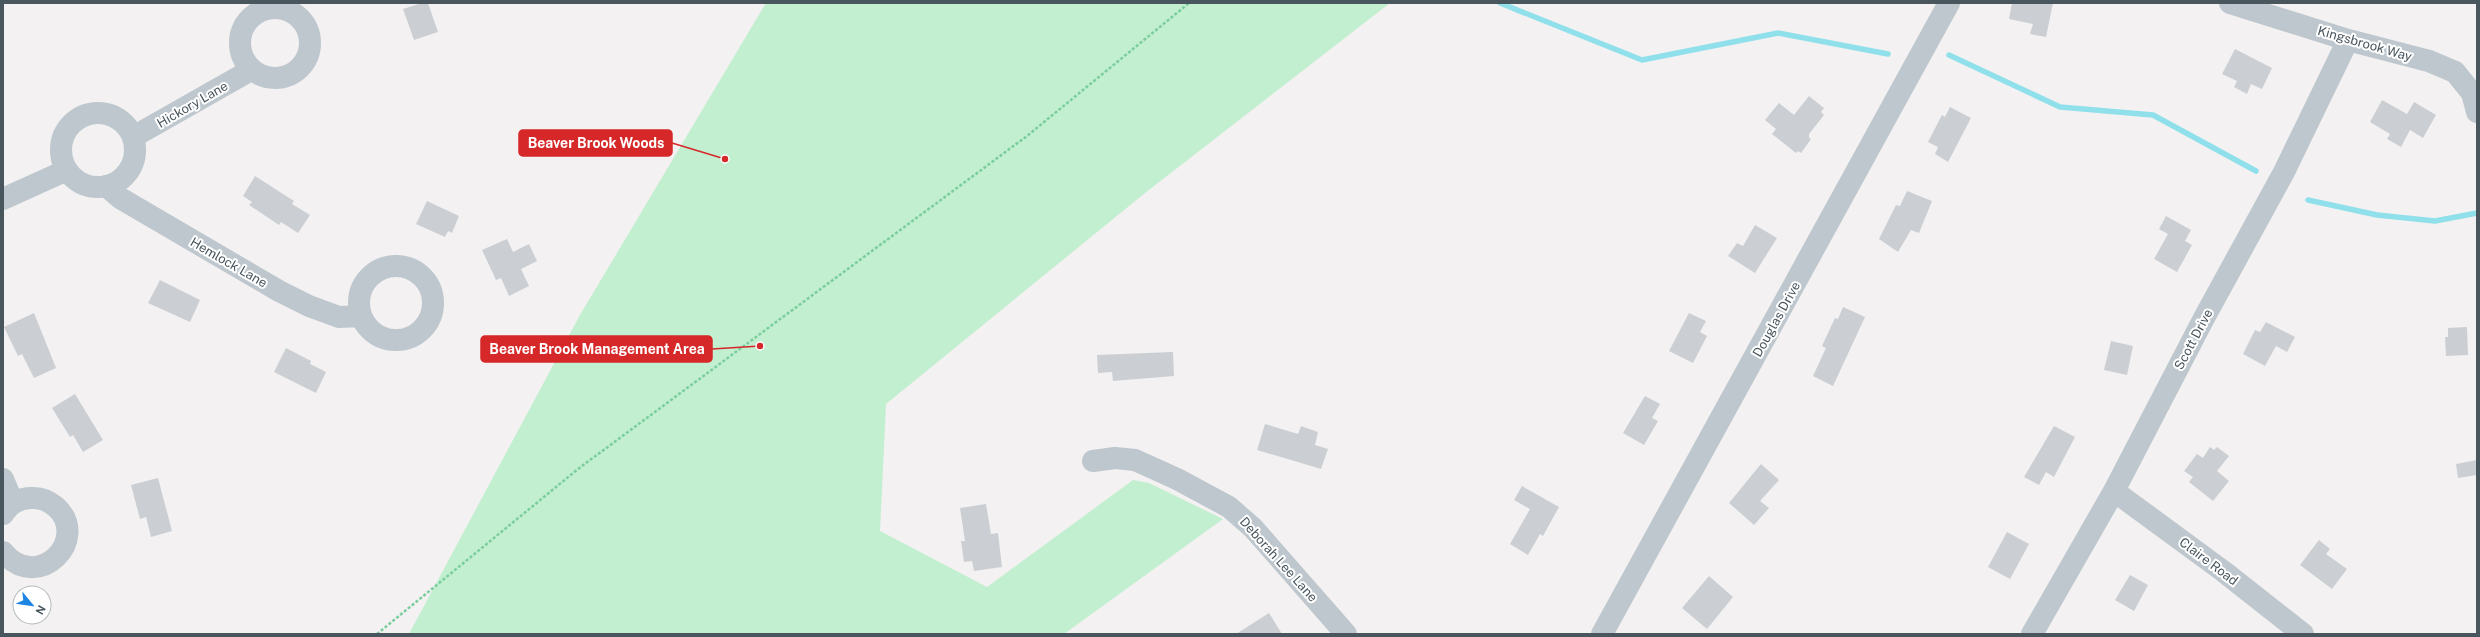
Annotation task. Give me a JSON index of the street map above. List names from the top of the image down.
{
  "streets": {
    "street": [
      "Kingsbrook Way",
      "Hickory Lane",
      "Hemlock Lane",
      "Douglas Drive",
      "Scott Drive",
      "Deborah Lee Lane",
      "Claire Road"
    ]
  },
  "crossings": [
    ["Kingsbrook Way", "Scott Drive"],
    ["Hickory Lane", "Hemlock Lane"],
    ["Scott Drive", "Claire Road"]
  ],
  "places": ["Beaver Brook Woods", "Beaver Brook Management Area"],
  "north": "bottom right"
}
